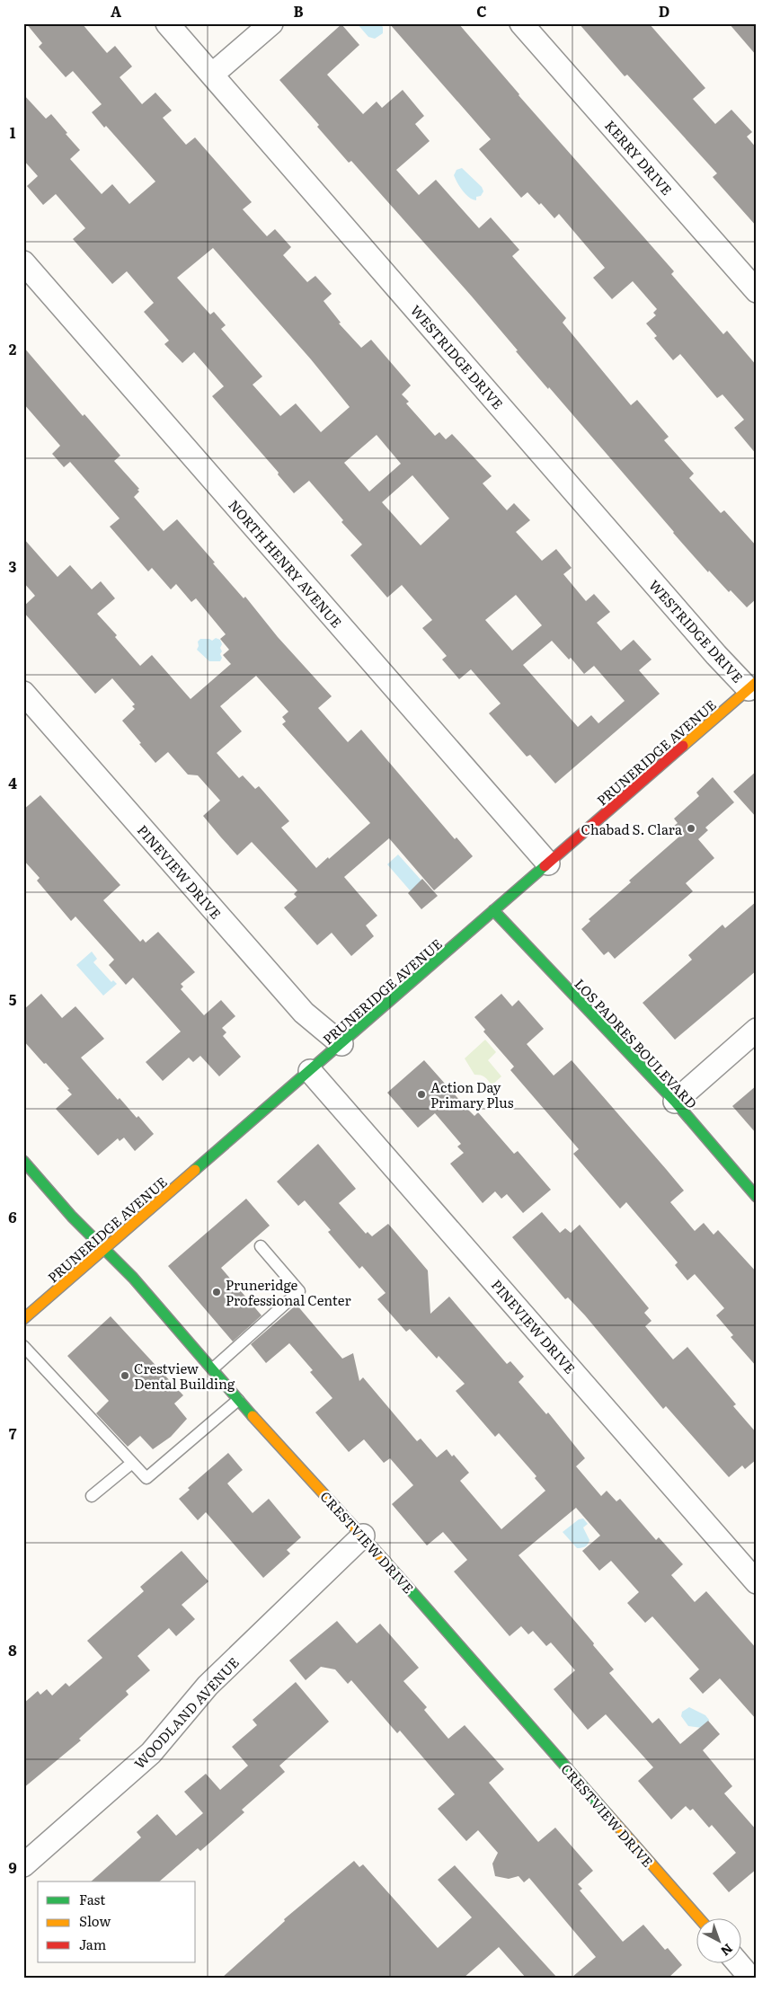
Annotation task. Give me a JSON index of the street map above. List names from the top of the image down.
{
  "streets": {
    "street": [
      "KERRY DRIVE",
      "WESTRIDGE DRIVE",
      "NORTH HENRY AVENUE",
      "PRUNERIDGE AVENUE",
      "PINEVIEW DRIVE",
      "LOS PADRES BOULEVARD",
      "CRESTVIEW DRIVE",
      "WOODLAND AVENUE"
    ]
  },
  "crossings": [
    ["WESTRIDGE DRIVE", "PRUNERIDGE AVENUE"],
    ["NORTH HENRY AVENUE", "PRUNERIDGE AVENUE"],
    ["PRUNERIDGE AVENUE", "PINEVIEW DRIVE"],
    ["PRUNERIDGE AVENUE", "LOS PADRES BOULEVARD"],
    ["PRUNERIDGE AVENUE", "CRESTVIEW DRIVE"],
    ["CRESTVIEW DRIVE", "WOODLAND AVENUE"]
  ],
  "places": [
    "Chabad S. Clara",
    "Action Day Primary Plus",
    "Pruneridge Professional Center",
    "Crestview Dental Building"
  ],
  "legend": ["Fast", "Slow", "Jam"],
  "north": "bottom right",
  "grid": {
    "columns": [
      "A",
      "B",
      "C",
      "D"
    ],
    "rows": [
      "1",
      "2",
      "3",
      "4",
      "5",
      "6",
      "7",
      "8",
      "9"
    ]
  }
}
